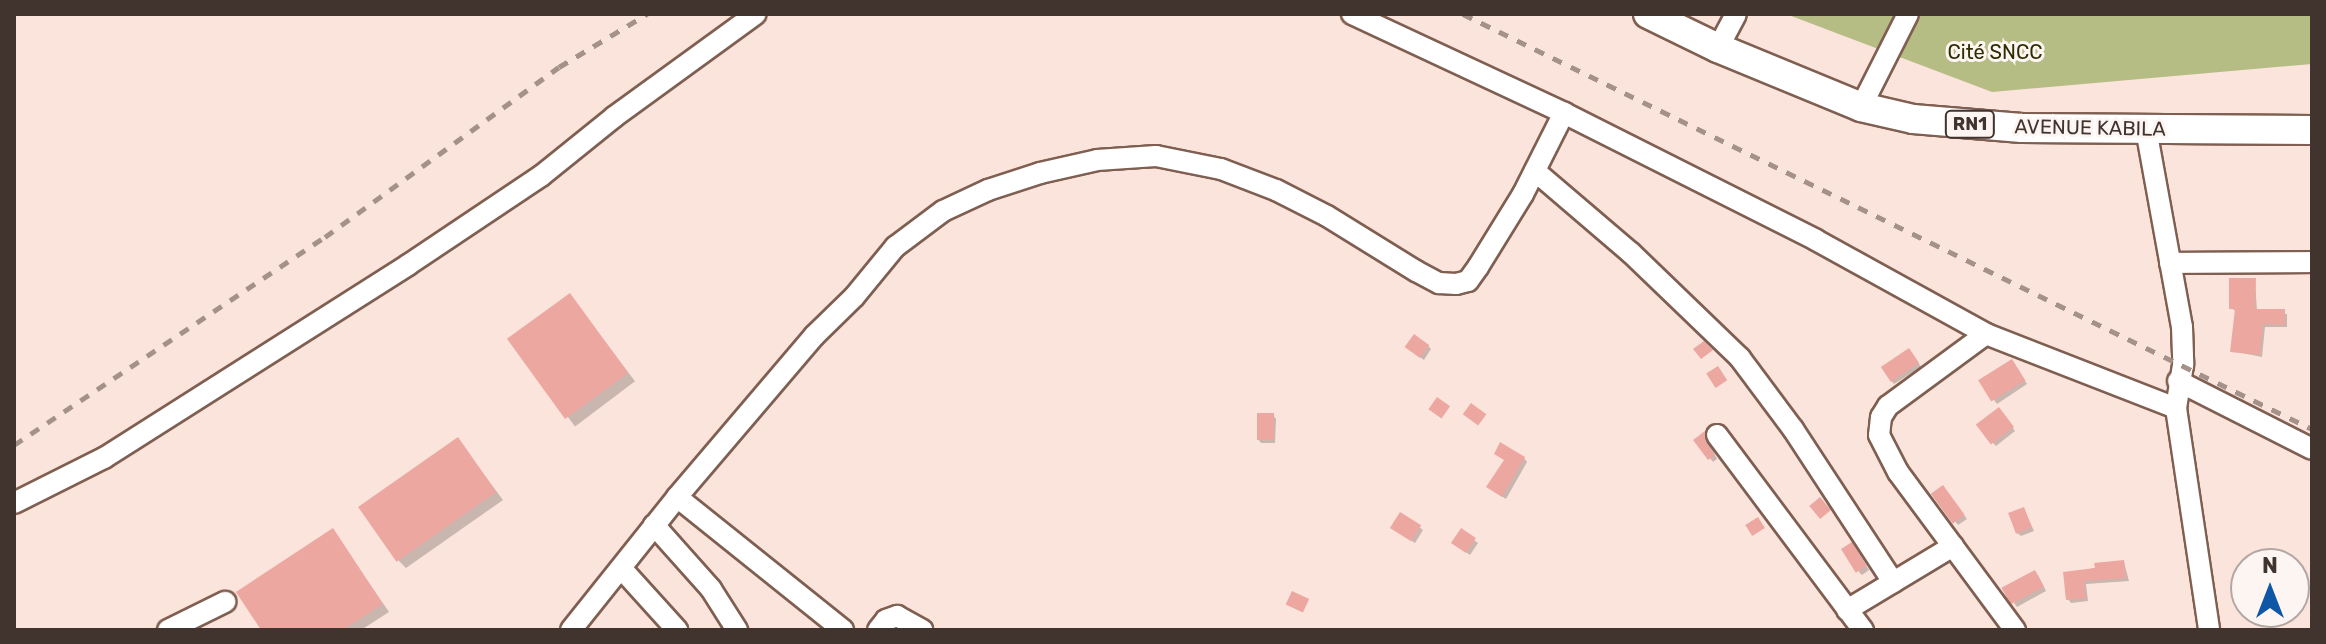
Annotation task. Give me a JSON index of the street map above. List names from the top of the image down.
{
  "streets": {
    "highway": ["RN1", "AVENUE KABILA"]
  },
  "parks": ["Cité SNCC"],
  "north": "top"
}
